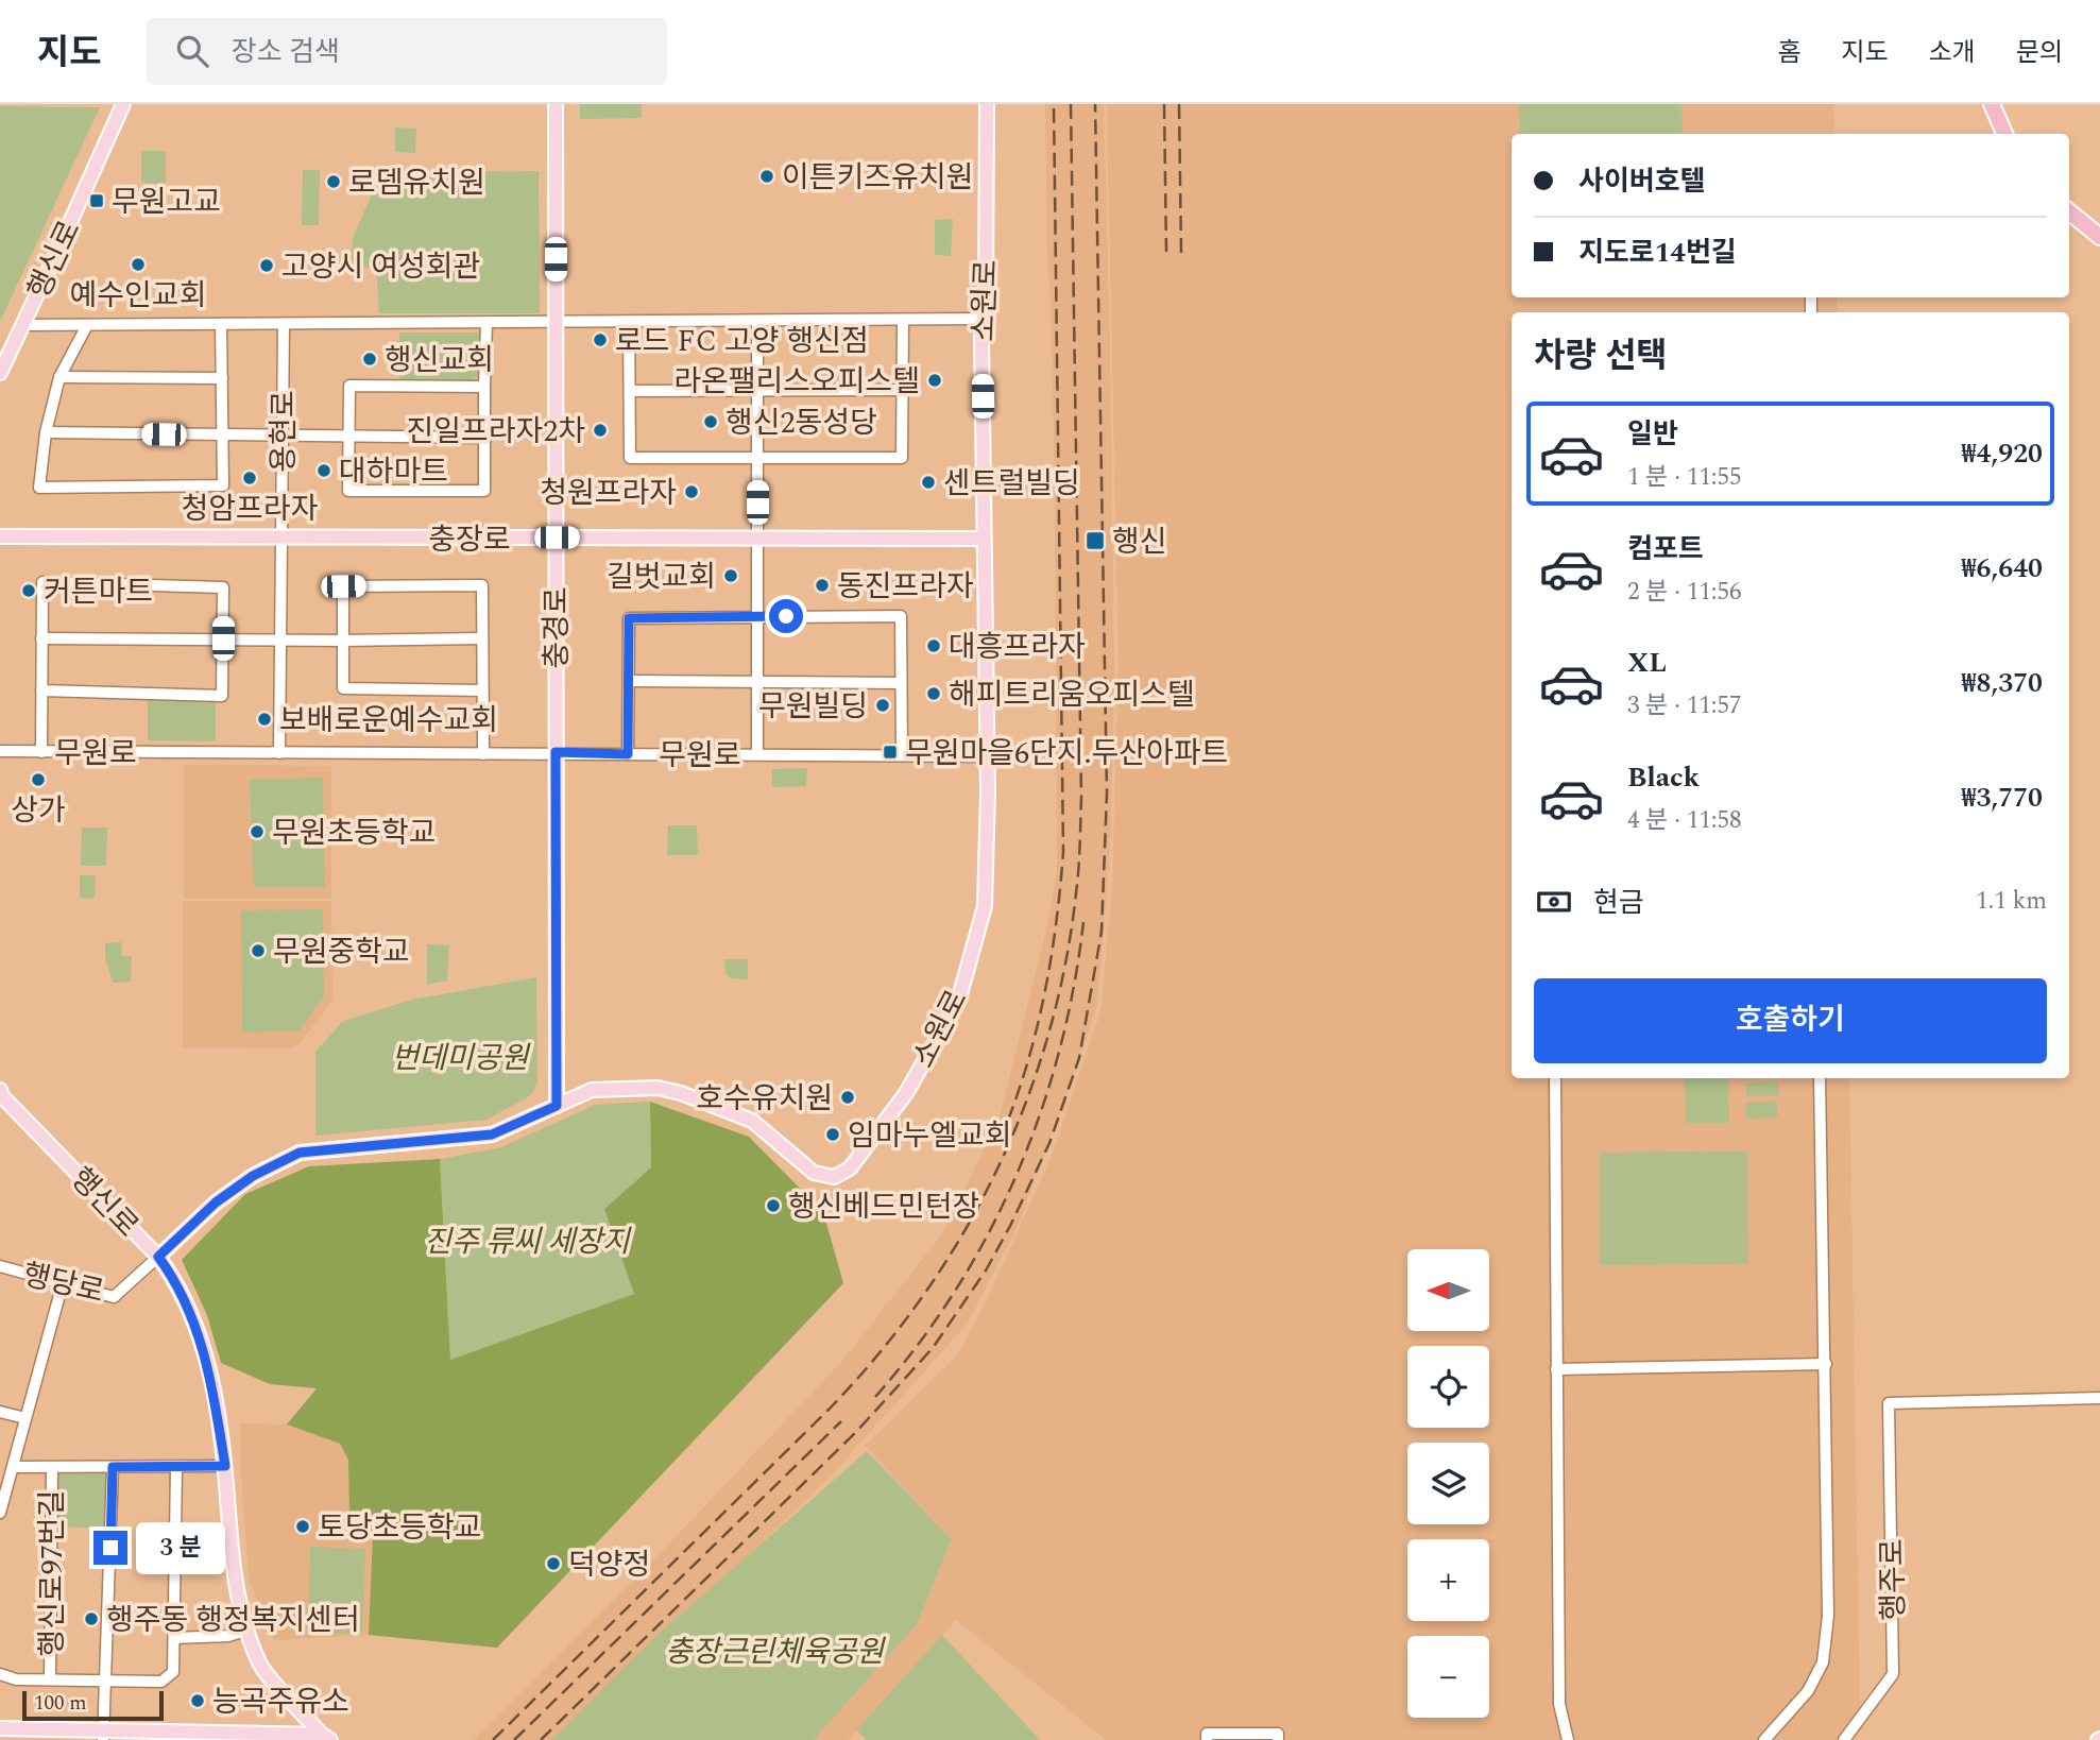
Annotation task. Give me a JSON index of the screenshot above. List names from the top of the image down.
{
  "streets": {
    "main road": [
      "행신로",
      "소원로",
      "충장로",
      "충경로"
    ],
    "street": [
      "용현로",
      "무원로",
      "행당로",
      "행신로97번길",
      "행주로"
    ]
  },
  "crossings": [
    ["행신로", "소원로"],
    ["행신로", "행당로"],
    ["행신로", "행신로97번길"],
    ["소원로", "충장로"],
    ["소원로", "충경로"],
    ["소원로", "무원로"],
    ["소원로", "행당로"],
    ["용현로", "충장로"],
    ["충장로", "충경로"],
    ["충경로", "무원로"]
  ],
  "parks": ["번데미공원", "진주 류씨 세장지", "충장근린체육공원"],
  "places": {
    "other": [
      "이튼키즈유치원",
      "로뎀유치원",
      "예수인교회",
      "고양시 여성회관",
      "로드 FC 고양 행신점",
      "행신교회",
      "라온팰리스오피스텔",
      "행신2동성당",
      "진일프라자2차",
      "대하마트",
      "청암프라자",
      "센트럴빌딩",
      "청원프라자",
      "길벗교회",
      "동진프라자",
      "커튼마트",
      "대흥프라자",
      "해피트리움오피스텔",
      "무원빌딩",
      "보배로운예수교회",
      "상가",
      "무원초등학교",
      "무원중학교",
      "호수유치원",
      "임마누엘교회",
      "행신베드민턴장",
      "토당초등학교",
      "덕양정",
      "행주동 행정복지센터",
      "능곡주유소"
    ],
    "transit": ["무원고교", "행신", "무원마을6단지.두산아파트"]
  },
  "scale_bar": "100 m",
  "north": "left",
  "page": {
    "header": "지도",
    "search": "장소 검색",
    "nav": [
      "홈",
      "지도",
      "소개",
      "문의"
    ],
    "banner": ["사이버호텔", "지도로14번길"],
    "heading": "차량 선택",
    "list": [
      {
        "name": "일반",
        "note": "1 분 · 11:55",
        "value": "₩4,920"
      },
      {
        "name": "컴포트",
        "note": "2 분 · 11:56",
        "value": "₩6,640"
      },
      {
        "name": "XL",
        "note": "3 분 · 11:57",
        "value": "₩8,370"
      },
      {
        "name": "Black",
        "note": "4 분 · 11:58",
        "value": "₩3,770"
      }
    ],
    "pay": ["현금", "1.1 km"],
    "buttons": "호출하기",
    "map_buttons": ["+", "−"],
    "bubble": "3 분",
    "scale": "100 m"
  }
}
